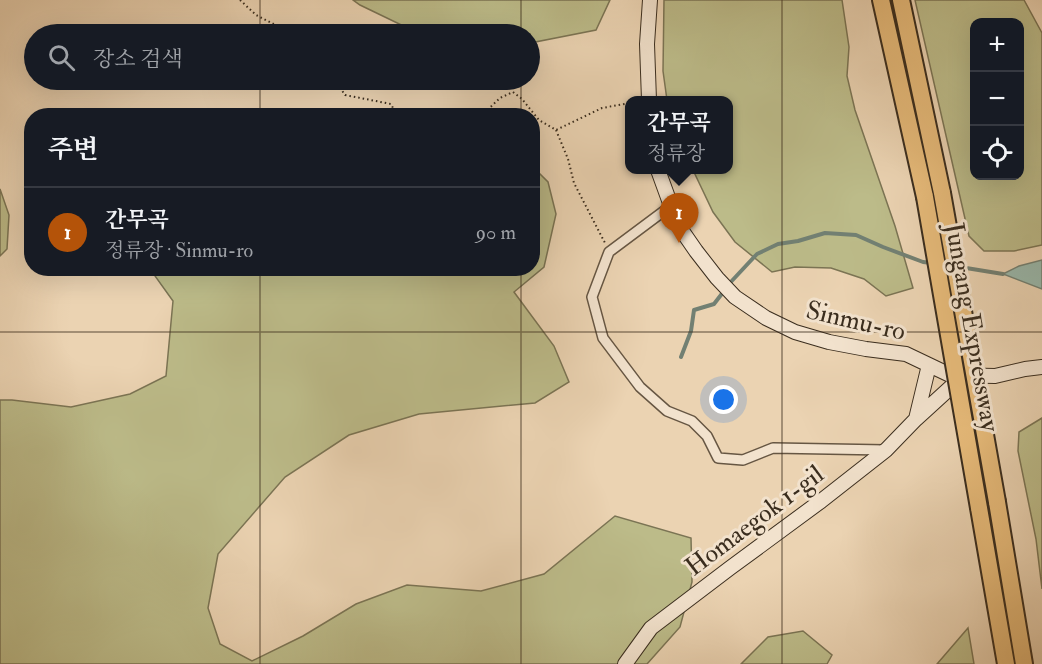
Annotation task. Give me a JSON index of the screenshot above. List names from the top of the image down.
{
  "streets": {
    "highway": ["Jungang Expressway"],
    "street": ["Sinmu-ro", "Homaegok 1-gil"]
  },
  "crossings": [
    ["Sinmu-ro", "Homaegok 1-gil"]
  ],
  "page": {
    "map_buttons": ["+", "−"],
    "search": "장소 검색",
    "popup": ["간무곡", "정류장"],
    "heading": "주변",
    "list": [
      {
        "mark": "1",
        "name": "간무곡",
        "note": "정류장 · Sinmu-ro",
        "value": "90 m"
      }
    ],
    "pins": "1"
  }
}
